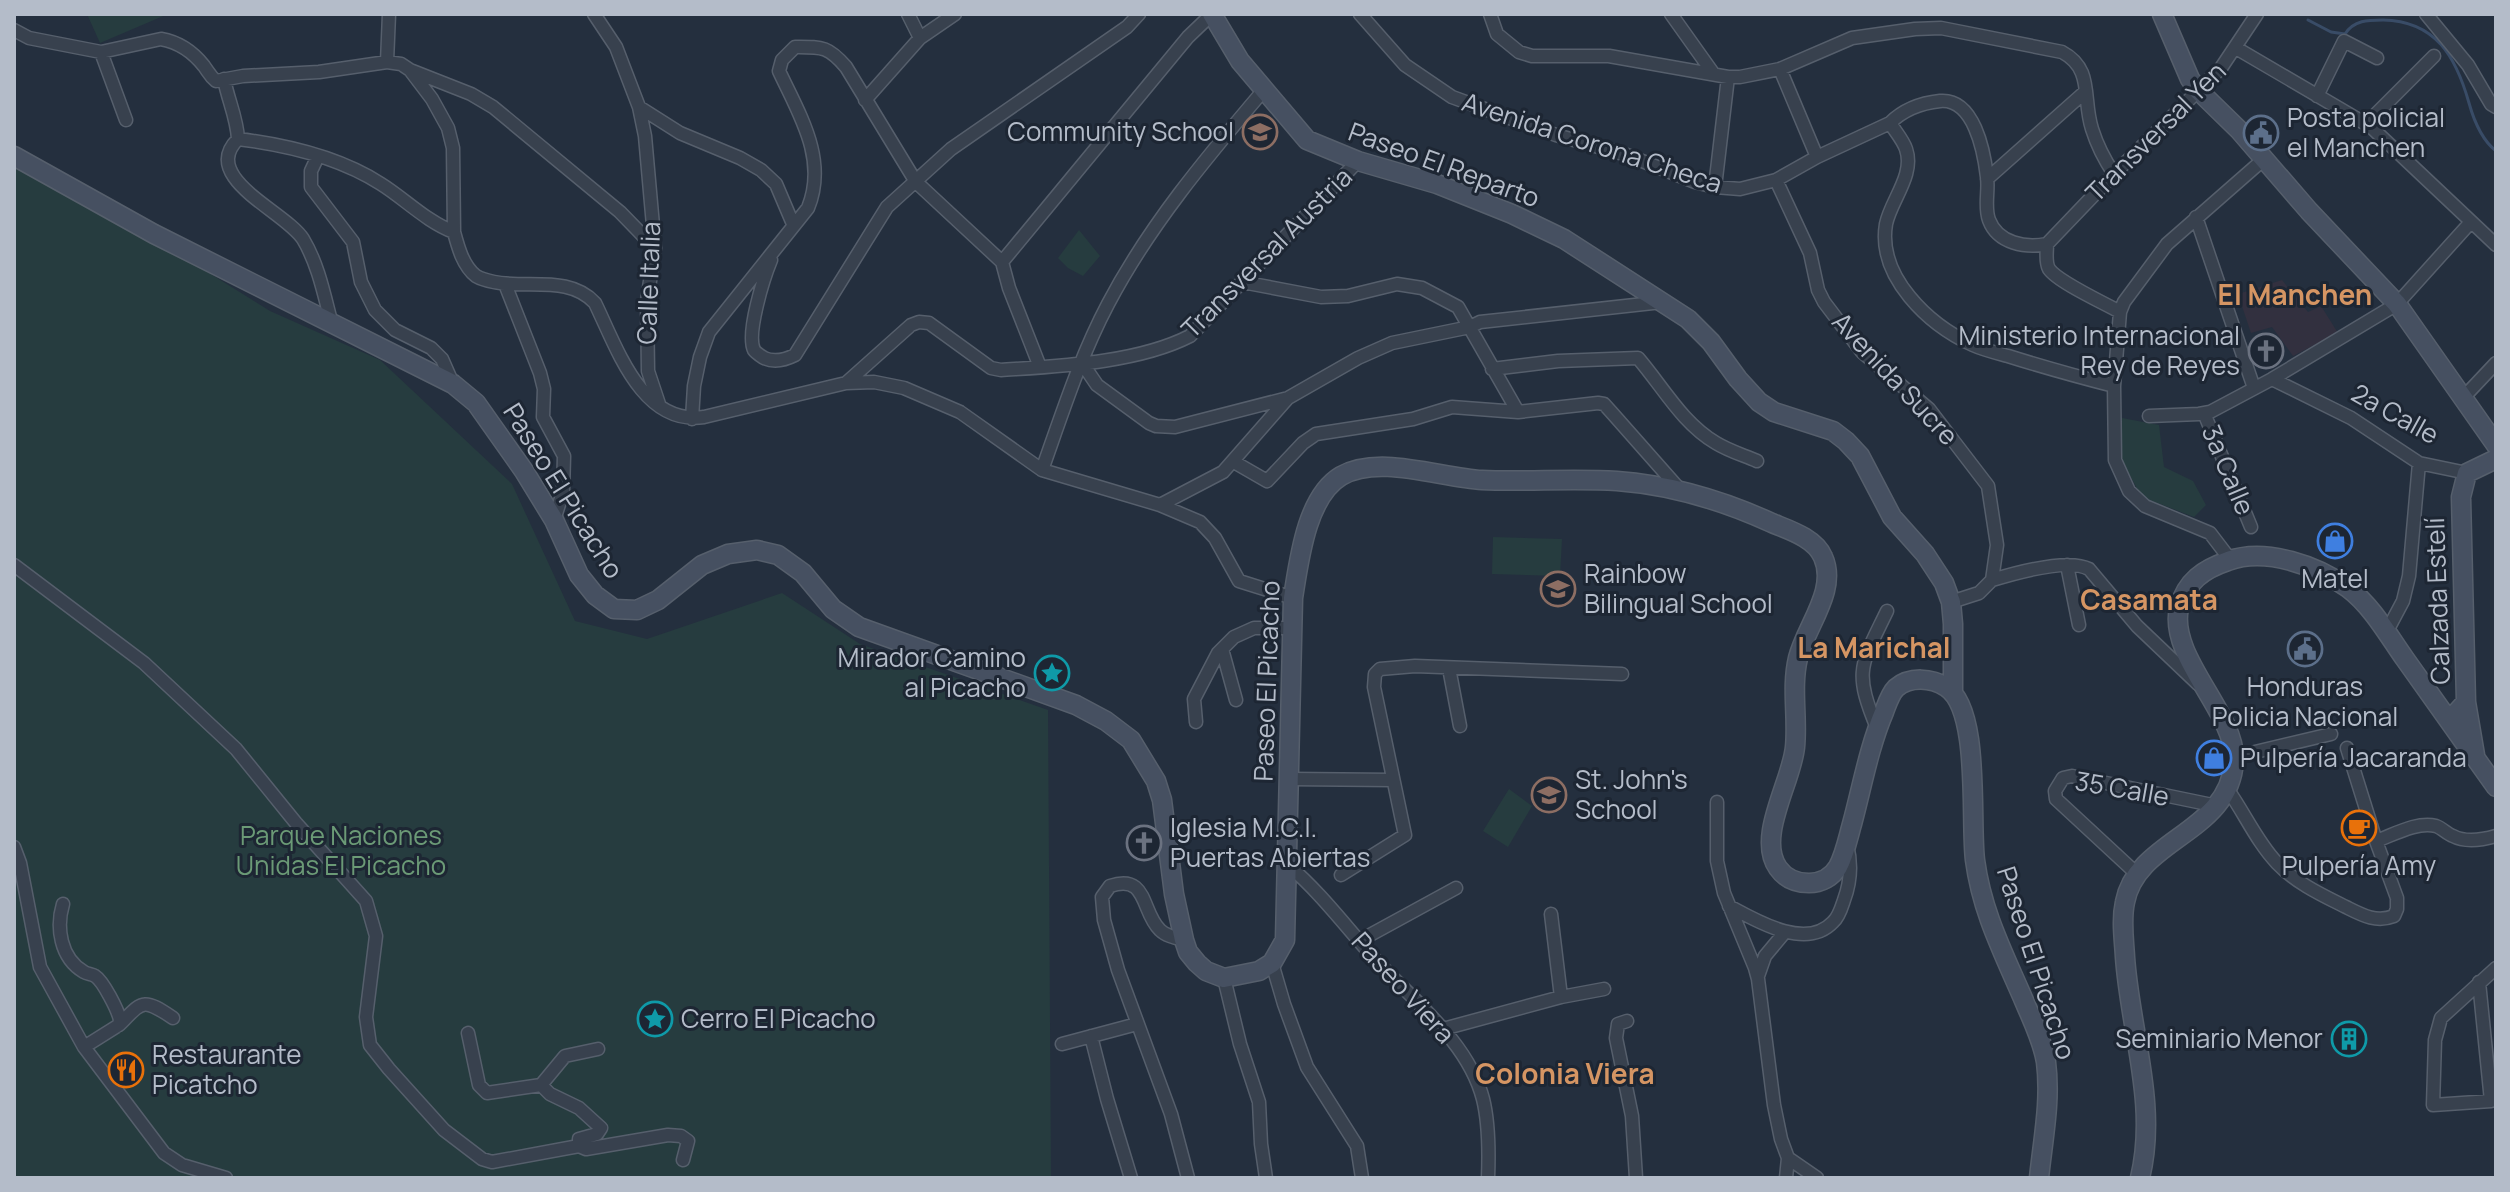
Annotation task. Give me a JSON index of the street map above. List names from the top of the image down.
{
  "streets": {
    "street": [
      "Transversal Yen",
      "Avenida Corona Checa",
      "Paseo El Reparto",
      "Transversal Austria",
      "Calle Italia",
      "Avenida Sucre",
      "2a Calle",
      "3a Calle",
      "Paseo El Picacho",
      "Calzada Estelí",
      "35 Calle",
      "Paseo Viera"
    ]
  },
  "crossings": [
    ["Avenida Corona Checa", "Avenida Sucre"],
    ["Paseo El Reparto", "Transversal Austria"],
    ["Paseo El Reparto", "Paseo El Picacho"],
    ["2a Calle", "Calzada Estelí"],
    ["Paseo El Picacho", "Paseo Viera"]
  ],
  "districts": [
    "El Manchen",
    "Casamata",
    "La Marichal",
    "Colonia Viera"
  ],
  "parks": ["Parque Naciones Unidas El Picacho"],
  "places": {
    "school or university": ["Community School", "Rainbow Bilingual School", "St. John's School"],
    "public building": ["Posta policial el Manchen", "Honduras Policia Nacional"],
    "church": ["Ministerio Internacional Rey de Reyes", "Iglesia M.C.I. Puertas Abiertas"],
    "shop": ["Matel", "Pulpería Jacaranda"],
    "place": ["Mirador Camino al Picacho", "Cerro El Picacho"],
    "cafe": ["Pulpería Amy"],
    "building": ["Seminiario Menor"],
    "restaurant": ["Restaurante Picatcho"]
  }
}
